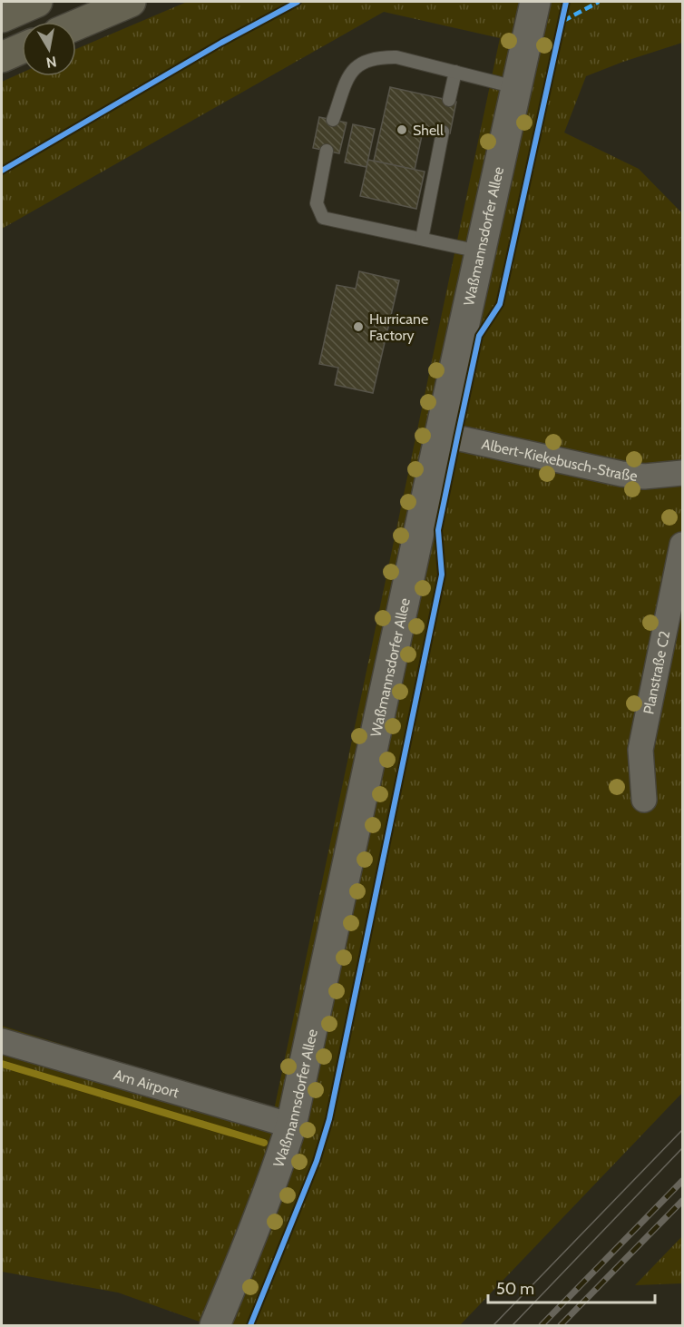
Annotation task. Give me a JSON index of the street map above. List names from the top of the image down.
{
  "streets": {
    "street": [
      "Waßmannsdorfer Allee",
      "Albert-Kiekebusch-Straße",
      "Planstraße C2",
      "Am Airport"
    ]
  },
  "crossings": [
    ["Waßmannsdorfer Allee", "Albert-Kiekebusch-Straße"],
    ["Waßmannsdorfer Allee", "Am Airport"]
  ],
  "places": ["Shell", "Hurricane Factory"],
  "scale_bar": "50 m",
  "north": "bottom"
}
